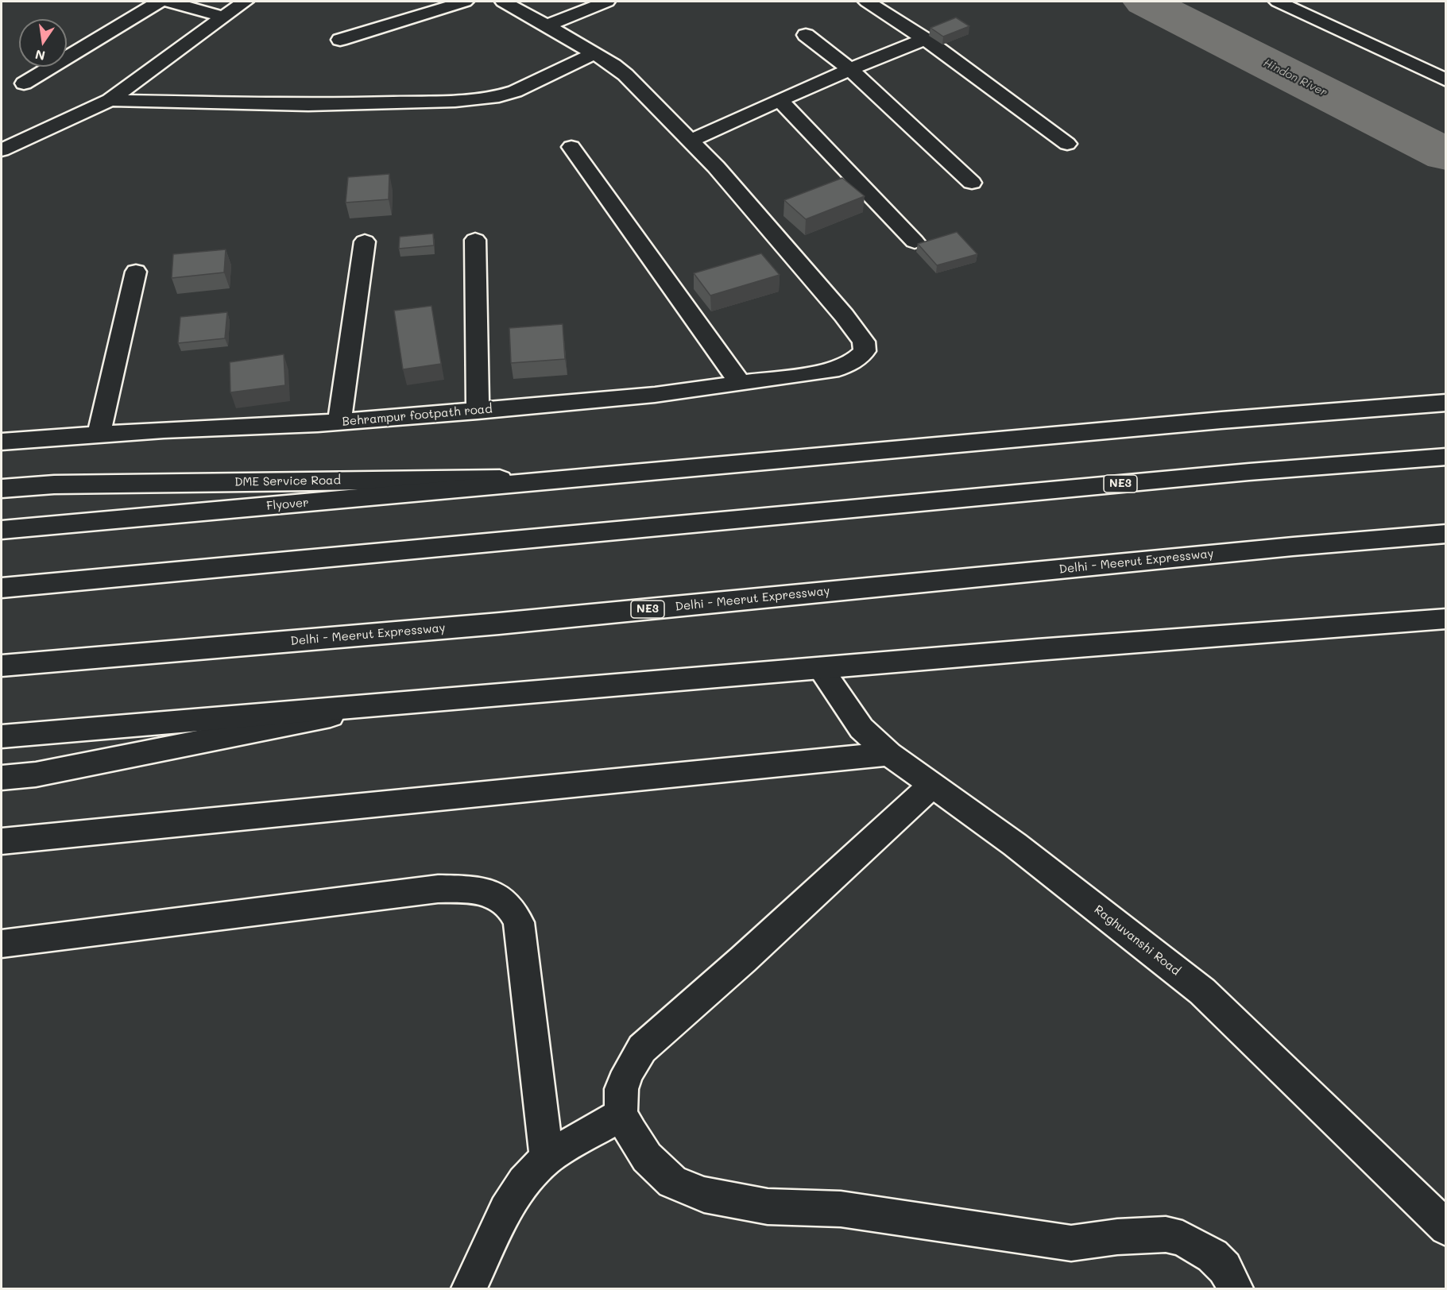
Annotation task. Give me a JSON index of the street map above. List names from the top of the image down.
{
  "streets": {
    "main road": [
      "Behrampur footpath road",
      "DME Service Road",
      "NE3",
      "Flyover",
      "Delhi - Meerut Expressway",
      "Raghuvanshi Road"
    ]
  },
  "crossings": [
    ["DME Service Road", "Flyover"]
  ],
  "water": ["Hindon River"],
  "north": "bottom"
}
